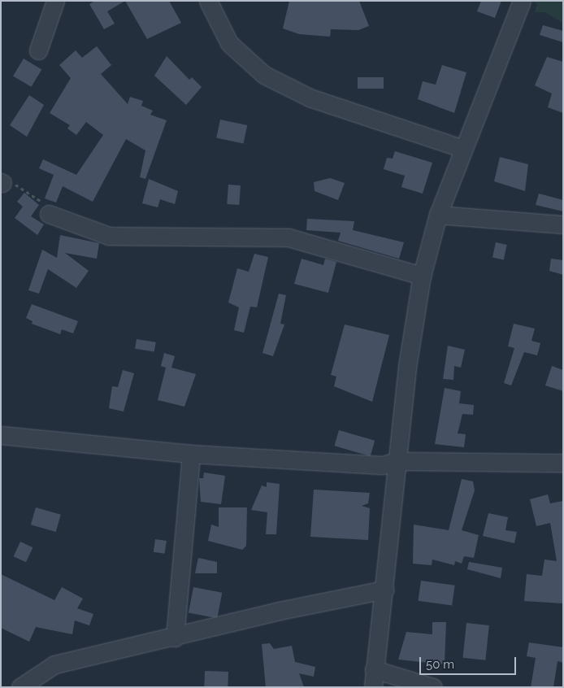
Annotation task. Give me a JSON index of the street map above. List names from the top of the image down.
{
  "scale_bar": "50 m"
}
